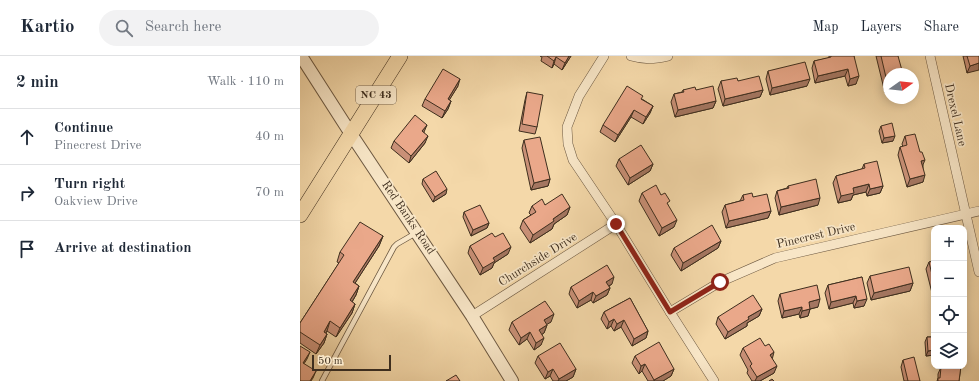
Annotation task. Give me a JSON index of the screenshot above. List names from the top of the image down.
{
  "streets": {
    "main road": ["NC 43"],
    "street": [
      "Drexel Lane",
      "Red Banks Road",
      "Pinecrest Drive",
      "Churchside Drive"
    ]
  },
  "crossings": [
    ["NC 43", "Red Banks Road"],
    ["Drexel Lane", "Pinecrest Drive"],
    ["Red Banks Road", "Churchside Drive"]
  ],
  "scale_bar": "50 m",
  "north": "right",
  "page": {
    "header": "Kartio",
    "search": "Search here",
    "nav": ["Map", "Layers", "Share"],
    "heading": ["2 min", "Walk · 110 m"],
    "list": [
      ["Continue", "Pinecrest Drive", "40 m"],
      ["Turn right", "Oakview Drive", "70 m"],
      "Arrive at destination"
    ],
    "map_buttons": ["+", "−"],
    "scale": "50 m"
  }
}
